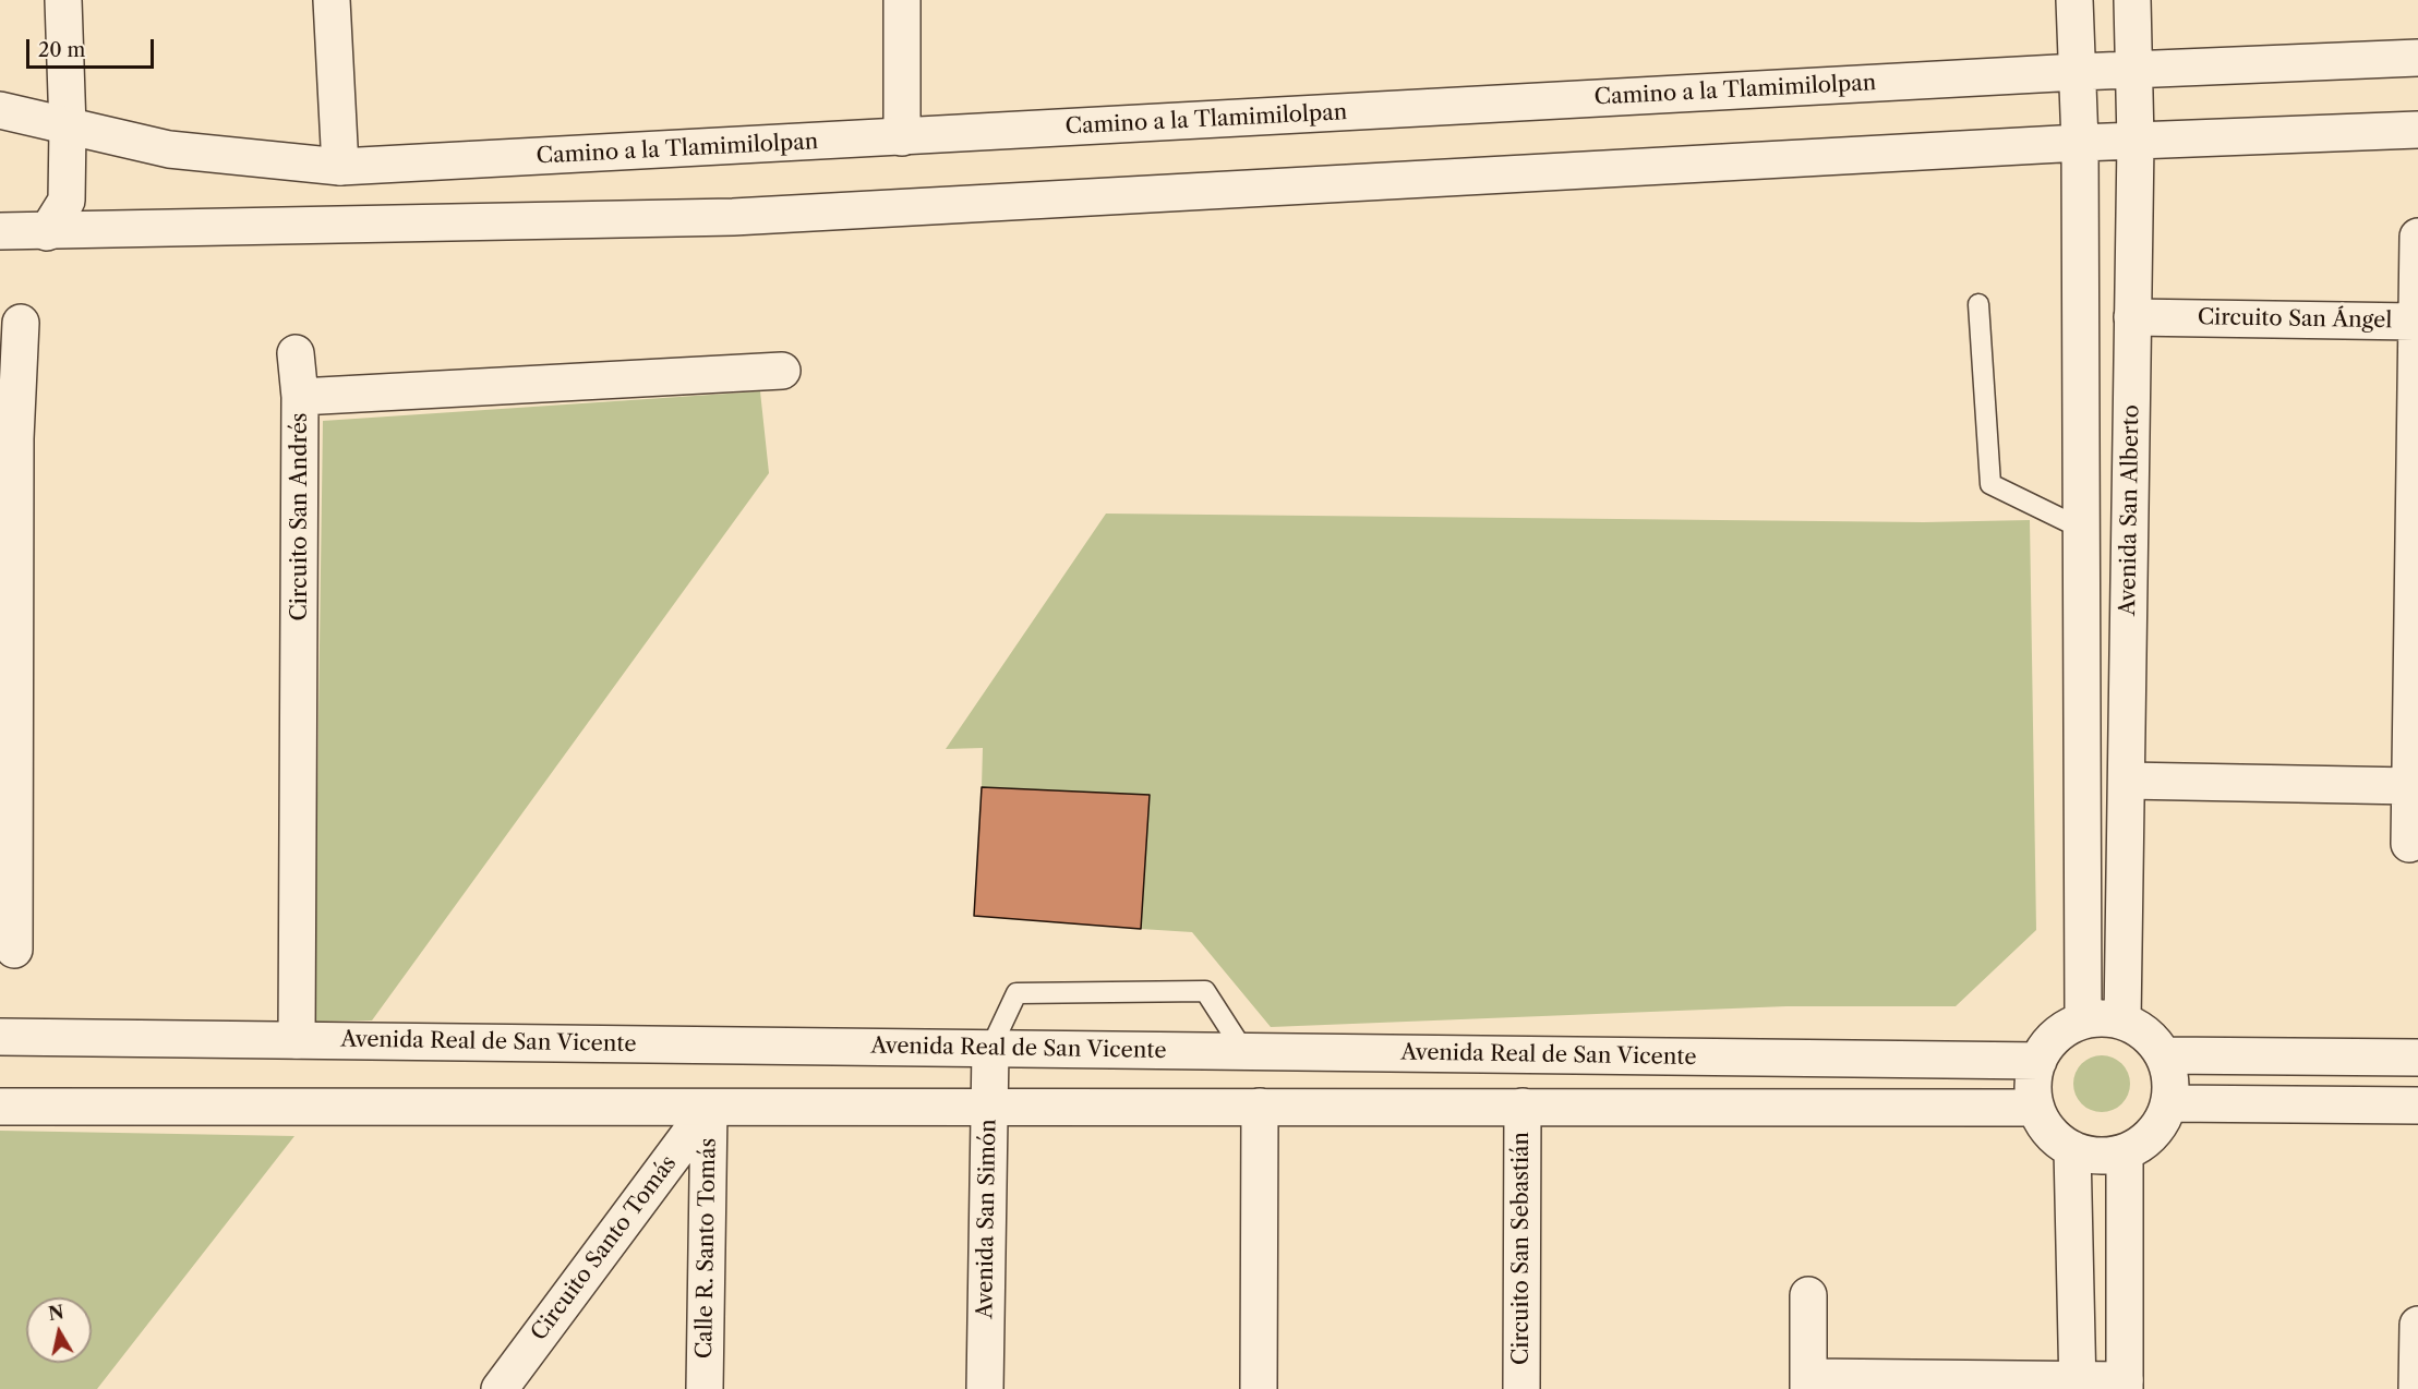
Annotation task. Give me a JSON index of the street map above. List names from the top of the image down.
{
  "streets": {
    "street": [
      "Camino a la Tlamimilolpan",
      "Circuito San Ángel",
      "Avenida San Alberto",
      "Circuito San Andrés",
      "Avenida Real de San Vicente",
      "Avenida San Simón",
      "Circuito Santo Tomás",
      "Calle R. Santo Tomás",
      "Circuito San Sebastián"
    ]
  },
  "crossings": [
    ["Camino a la Tlamimilolpan", "Avenida San Alberto"],
    ["Circuito San Ángel", "Avenida San Alberto"],
    ["Avenida San Alberto", "Avenida Real de San Vicente"],
    ["Circuito San Andrés", "Avenida Real de San Vicente"],
    ["Avenida Real de San Vicente", "Avenida San Simón"],
    ["Circuito Santo Tomás", "Calle R. Santo Tomás"]
  ],
  "scale_bar": "20 m",
  "north": "top"
}
